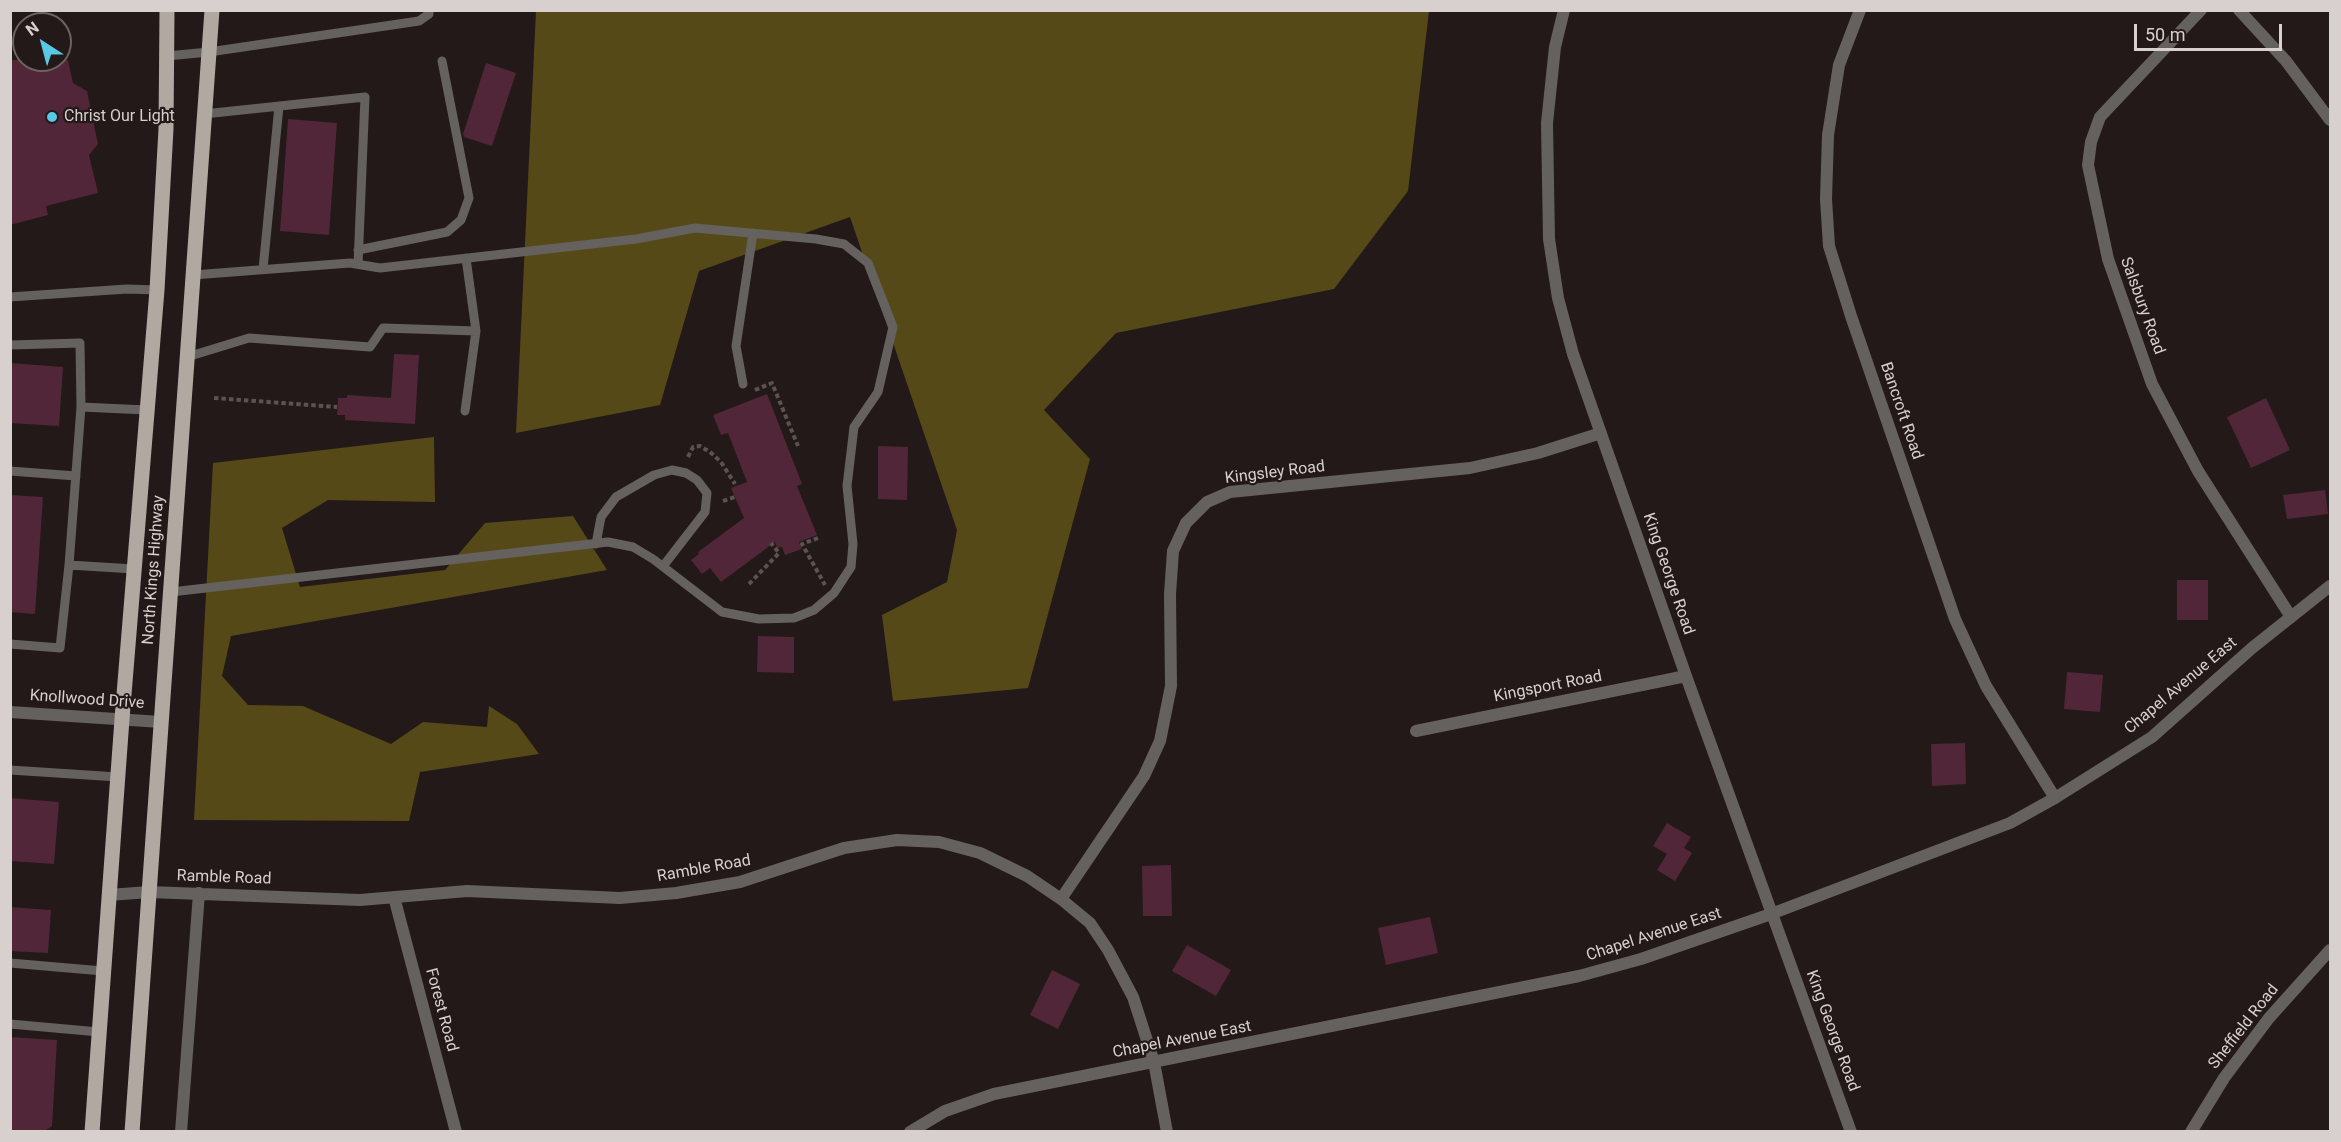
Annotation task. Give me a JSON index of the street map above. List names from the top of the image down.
{
  "streets": {
    "main road": ["North Kings Highway"],
    "street": [
      "Salsbury Road",
      "Bancroft Road",
      "Kingsley Road",
      "King George Road",
      "Chapel Avenue East",
      "Kingsport Road",
      "Knollwood Drive",
      "Ramble Road",
      "Forest Road",
      "Sheffield Road"
    ]
  },
  "crossings": [
    ["Salsbury Road", "Chapel Avenue East"],
    ["Bancroft Road", "Chapel Avenue East"],
    ["Kingsley Road", "King George Road"],
    ["Kingsley Road", "Ramble Road"],
    ["North Kings Highway", "Knollwood Drive"],
    ["North Kings Highway", "Ramble Road"],
    ["King George Road", "Chapel Avenue East"],
    ["King George Road", "Kingsport Road"],
    ["Chapel Avenue East", "Ramble Road"],
    ["Ramble Road", "Forest Road"]
  ],
  "places": ["Christ Our Light"],
  "scale_bar": "50 m",
  "north": "top left"
}
